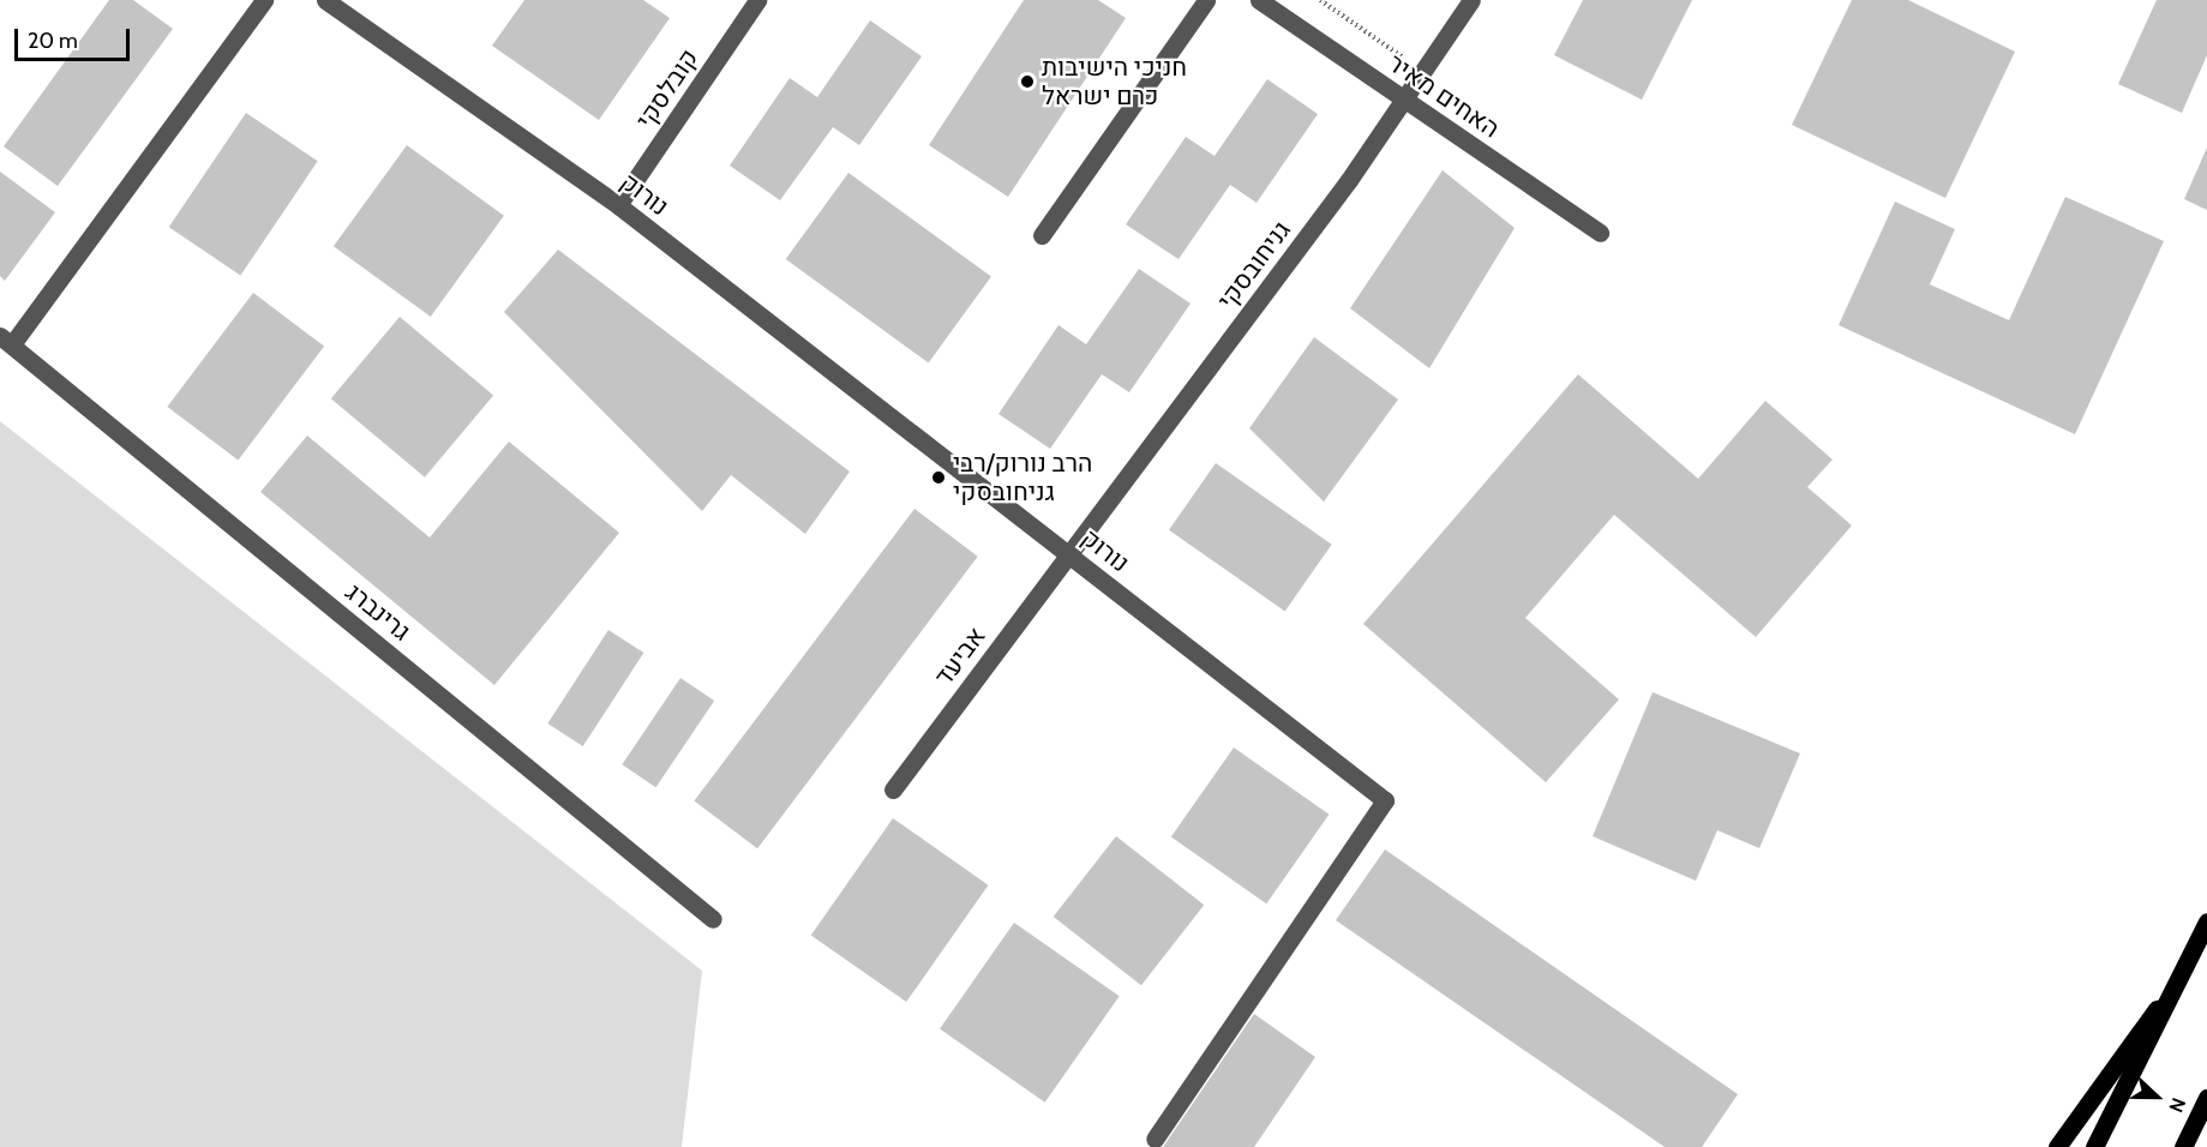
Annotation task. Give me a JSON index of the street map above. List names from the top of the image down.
{
  "streets": {
    "street": [
      "קובלסקי",
      "האחים מאיר",
      "נורוק",
      "גניחובסקי",
      "גרינברג",
      "אביעד"
    ]
  },
  "crossings": [
    ["קובלסקי", "נורוק"],
    ["האחים מאיר", "גניחובסקי"],
    ["נורוק", "גניחובסקי"],
    ["נורוק", "אביעד"],
    ["גניחובסקי", "אביעד"]
  ],
  "places": ["חניכי הישיבות כרם ישראל", "הרב נורוק/רבי גניחובסקי"],
  "scale_bar": "20 m",
  "north": "right"
}
